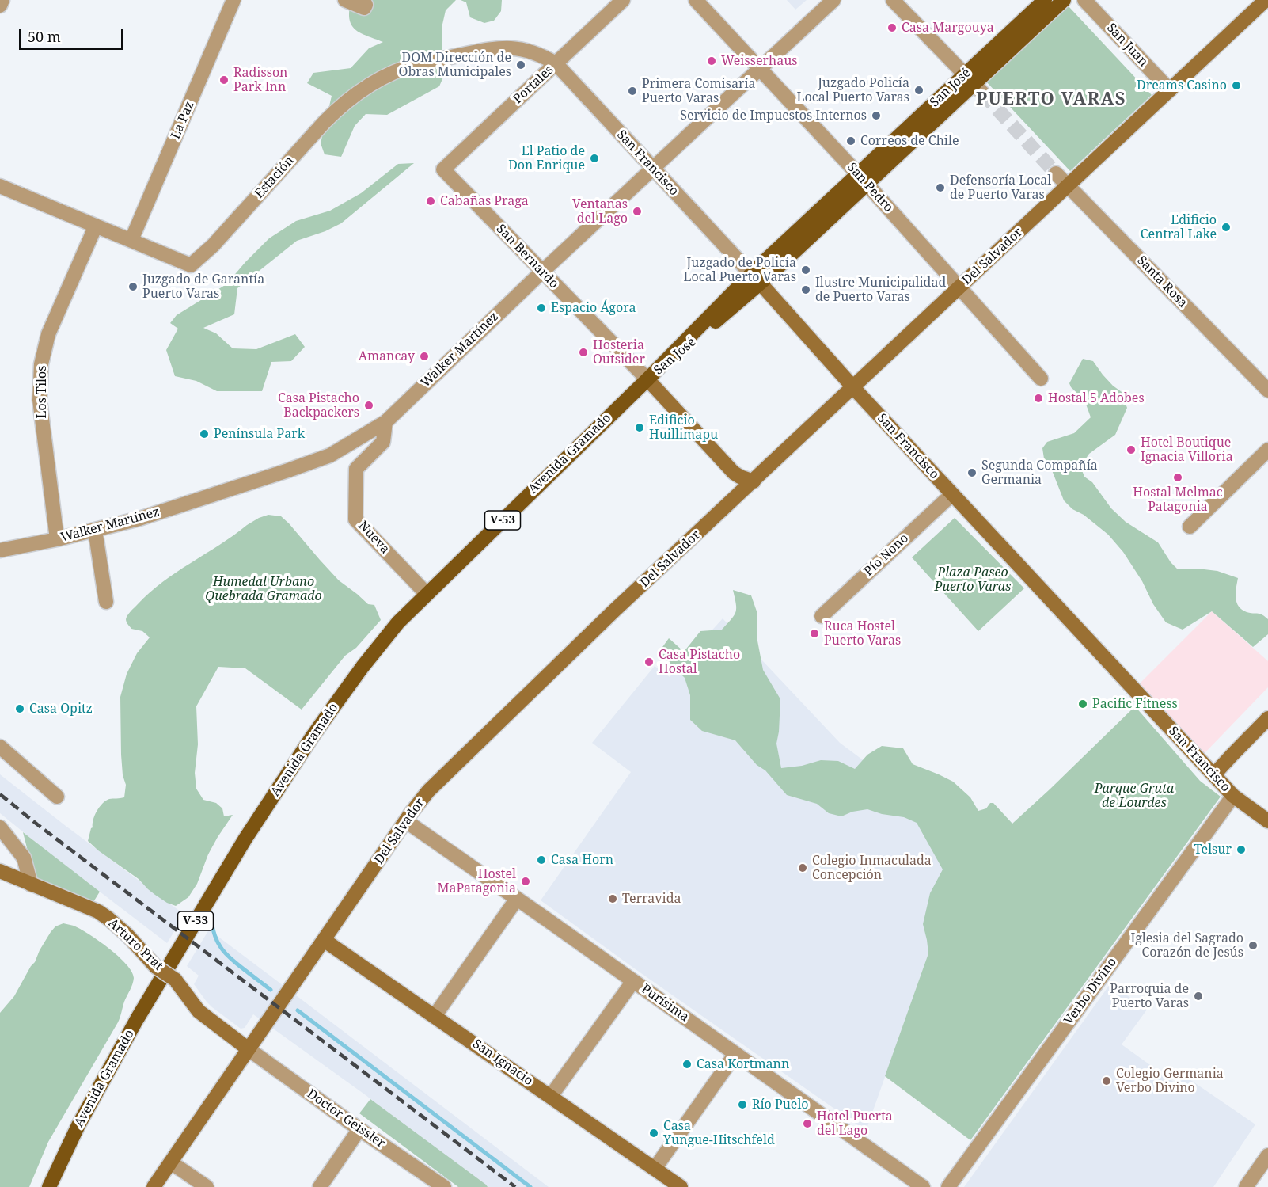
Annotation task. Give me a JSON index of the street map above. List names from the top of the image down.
{
  "streets": {
    "main road": [
      "San José",
      "San Francisco",
      "San Bernardo",
      "Del Salvador",
      "Avenida Gramado",
      "V-53",
      "Arturo Prat",
      "San Ignacio"
    ],
    "street": [
      "San Juan",
      "Portales",
      "La Paz",
      "Estación",
      "San Pedro",
      "Santa Rosa",
      "Walker Martínez",
      "Los Tilos",
      "Nueva",
      "Pío Nono",
      "Verbo Divino",
      "Purísima",
      "Doctor Geissler"
    ]
  },
  "crossings": [
    ["San Juan", "Del Salvador"],
    ["Portales", "San Francisco"],
    ["Portales", "Estación"],
    ["Portales", "San Bernardo"],
    ["San José", "San Francisco"],
    ["San José", "San Pedro"],
    ["San José", "San Bernardo"],
    ["San José", "Avenida Gramado"],
    ["La Paz", "Estación"],
    ["San Francisco", "Estación"],
    ["San Francisco", "Del Salvador"],
    ["San Francisco", "Walker Martínez"],
    ["San Francisco", "Pío Nono"],
    ["San Francisco", "Verbo Divino"],
    ["Estación", "Los Tilos"],
    ["San Pedro", "Del Salvador"],
    ["San Pedro", "Walker Martínez"],
    ["San Bernardo", "Del Salvador"],
    ["San Bernardo", "Walker Martínez"],
    ["San Bernardo", "Avenida Gramado"],
    ["Del Salvador", "Santa Rosa"],
    ["Del Salvador", "Arturo Prat"],
    ["Del Salvador", "Purísima"],
    ["Del Salvador", "San Ignacio"],
    ["Del Salvador", "Doctor Geissler"],
    ["Walker Martínez", "Los Tilos"],
    ["Walker Martínez", "Nueva"],
    ["Avenida Gramado", "Nueva"],
    ["Arturo Prat", "Doctor Geissler"]
  ],
  "districts": ["PUERTO VARAS"],
  "parks": ["Plaza Paseo Puerto Varas", "Humedal Urbano Quebrada Gramado", "Parque Gruta de Lourdes"],
  "places": [
    "Casa Margouya",
    "Weisserhaus",
    "DOM Dirección de Obras Municipales",
    "Radisson Park Inn",
    "Dreams Casino",
    "Juzgado Policía Local Puerto Varas",
    "Primera Comisaría Puerto Varas",
    "Servicio de Impuestos Internos",
    "Correos de Chile",
    "El Patio de Don Enrique",
    "Defensoría Local de Puerto Varas",
    "Cabañas Praga",
    "Ventanas del Lago",
    "Edificio Central Lake",
    "Juzgado de Policía Local Puerto Varas",
    "Juzgado de Garantía Puerto Varas",
    "Ilustre Municipalidad de Puerto Varas",
    "Espacio Ágora",
    "Hosteria Outsider",
    "Amancay",
    "Hostal 5 Adobes",
    "Casa Pistacho Backpackers",
    "Edificio Huillimapu",
    "Península Park",
    "Hotel Boutique Ignacia Villoria",
    "Segunda Compañía Germania",
    "Hostal Melmac Patagonia",
    "Ruca Hostel Puerto Varas",
    "Casa Pistacho Hostal",
    "Pacific Fitness",
    "Casa Opitz",
    "Telsur",
    "Casa Horn",
    "Colegio Inmaculada Concepción",
    "Hostel MaPatagonia",
    "Terravida",
    "Iglesia del Sagrado Corazón de Jesús",
    "Parroquia de Puerto Varas",
    "Casa Kortmann",
    "Colegio Germania Verbo Divino",
    "Río Puelo",
    "Hotel Puerta del Lago",
    "Casa Yungue-Hitschfeld"
  ],
  "scale_bar": "50 m"
}
